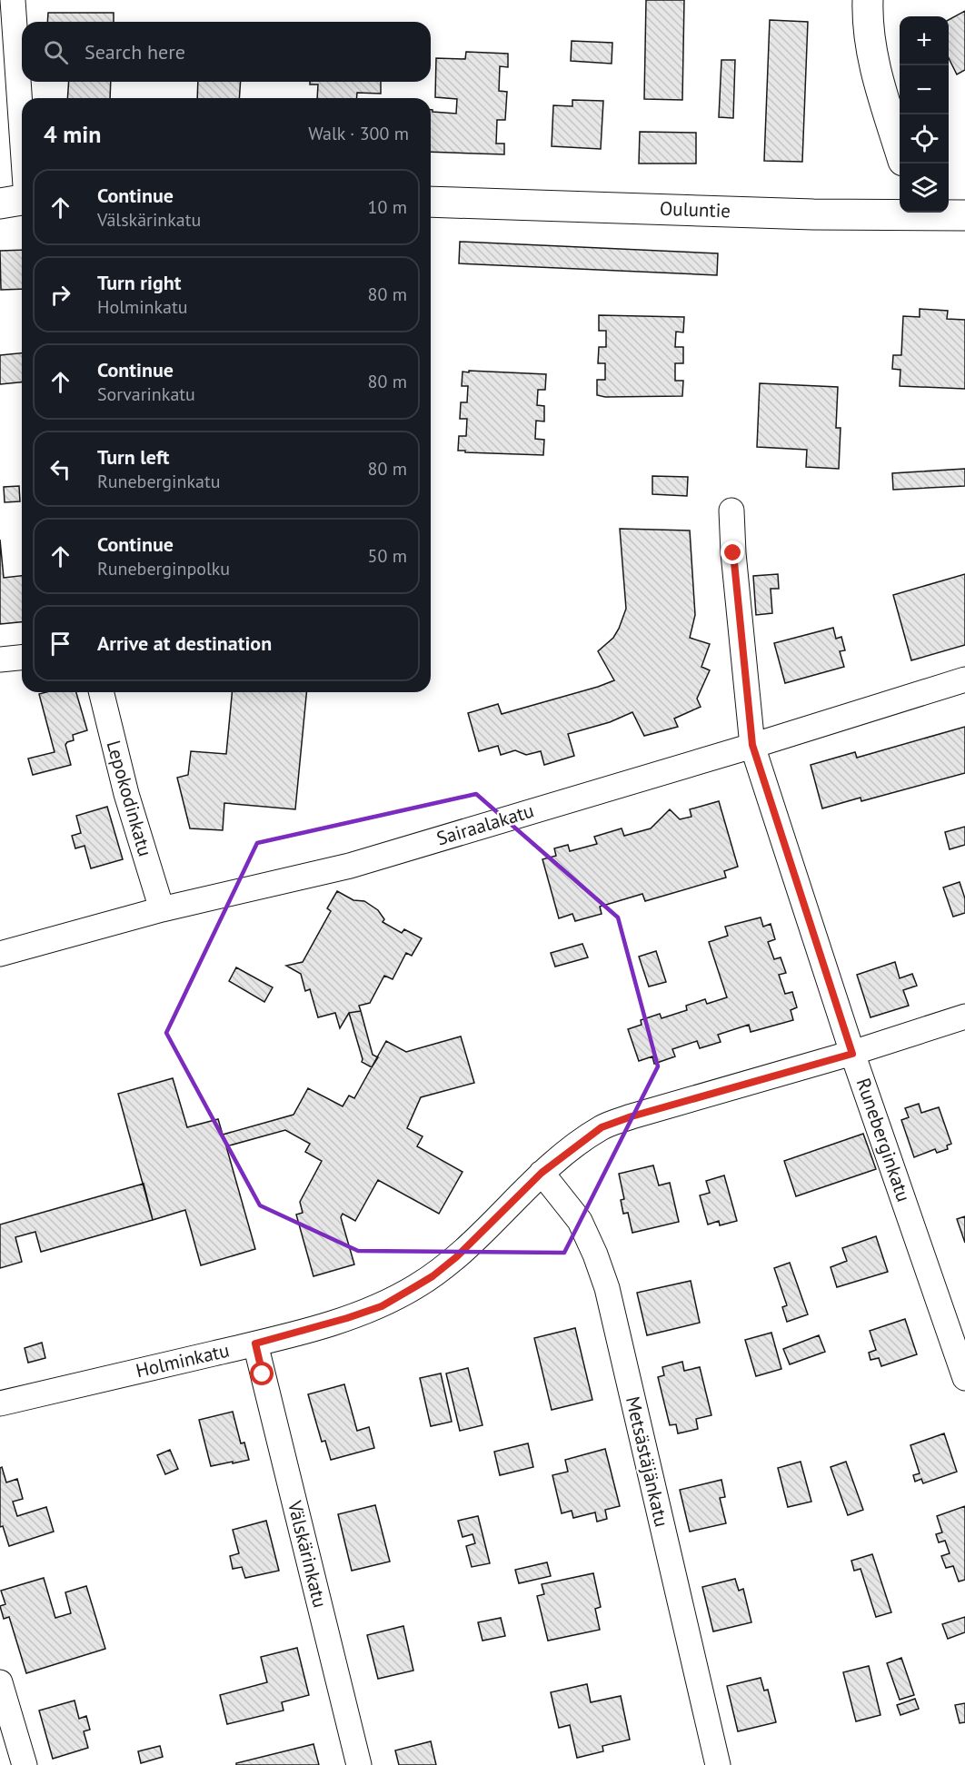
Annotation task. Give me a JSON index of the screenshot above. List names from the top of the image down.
{
  "streets": {
    "main road": ["Ouluntie"],
    "street": [
      "Lepokodinkatu",
      "Sairaalakatu",
      "Runeberginkatu",
      "Holminkatu",
      "Metsästäjänkatu",
      "Välskärinkatu"
    ]
  },
  "crossings": [
    ["Lepokodinkatu", "Sairaalakatu"],
    ["Sairaalakatu", "Runeberginkatu"],
    ["Runeberginkatu", "Holminkatu"],
    ["Holminkatu", "Metsästäjänkatu"],
    ["Holminkatu", "Välskärinkatu"]
  ],
  "page": {
    "map_buttons": ["+", "−"],
    "search": "Search here",
    "heading": ["4 min", "Walk · 300 m"],
    "list": [
      ["Continue", "Välskärinkatu", "10 m"],
      ["Turn right", "Holminkatu", "80 m"],
      ["Continue", "Sorvarinkatu", "80 m"],
      ["Turn left", "Runeberginkatu", "80 m"],
      ["Continue", "Runeberginpolku", "50 m"],
      "Arrive at destination"
    ]
  }
}
